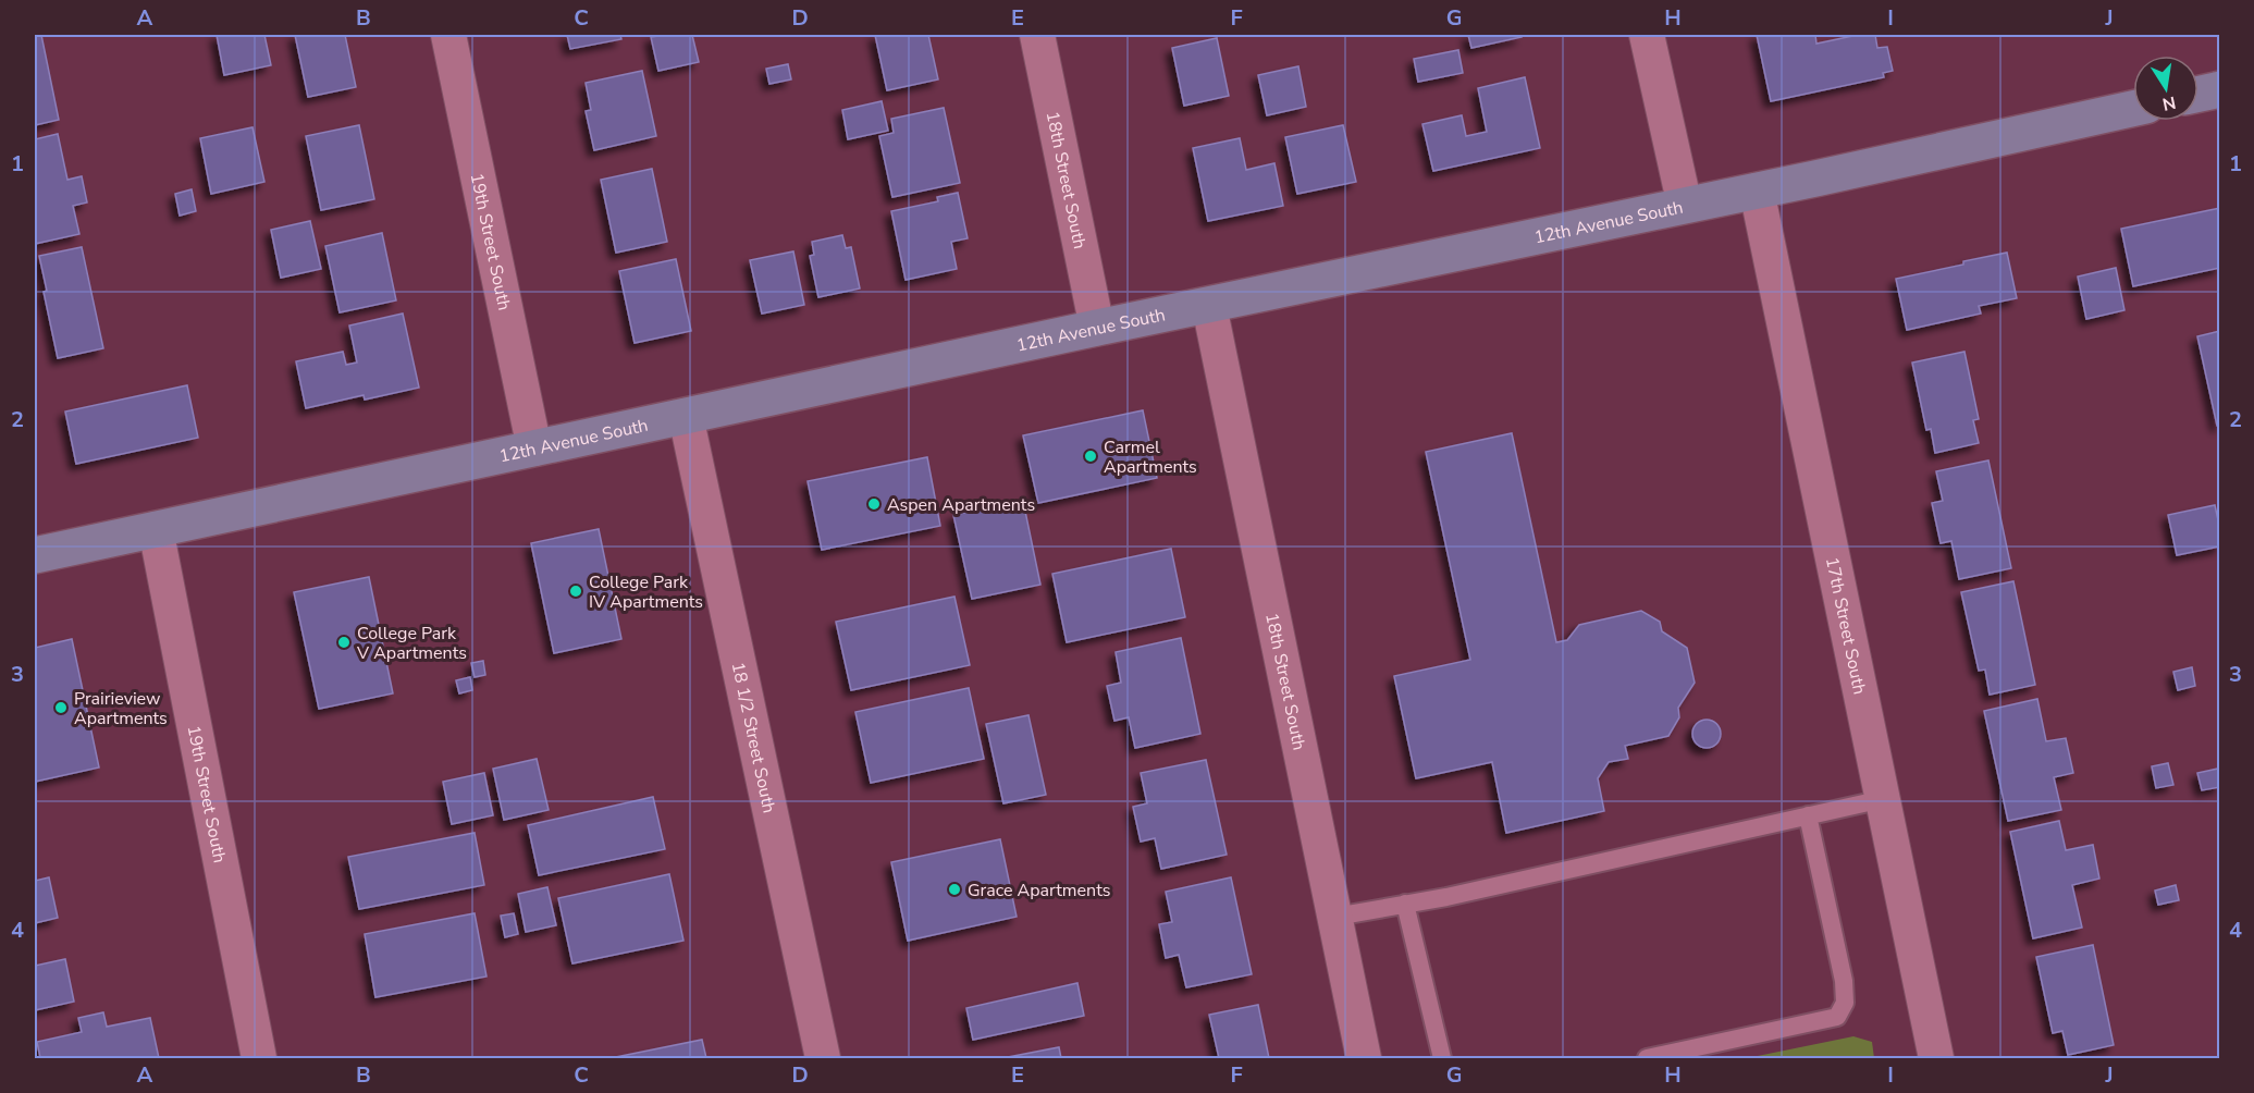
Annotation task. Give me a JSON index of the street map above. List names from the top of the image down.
{
  "streets": {
    "street": [
      "18th Street South",
      "12th Avenue South",
      "19th Street South",
      "17th Street South",
      "18 1/2 Street South"
    ]
  },
  "crossings": [
    ["18th Street South", "12th Avenue South"],
    ["12th Avenue South", "19th Street South"],
    ["12th Avenue South", "17th Street South"],
    ["12th Avenue South", "18 1/2 Street South"]
  ],
  "places": [
    "Carmel Apartments",
    "Aspen Apartments",
    "College Park IV Apartments",
    "College Park V Apartments",
    "Prairieview Apartments",
    "Grace Apartments"
  ],
  "north": "bottom",
  "grid": {
    "columns": [
      "A",
      "B",
      "C",
      "D",
      "E",
      "F",
      "G",
      "H",
      "I",
      "J"
    ],
    "rows": [
      "1",
      "2",
      "3",
      "4"
    ]
  }
}
